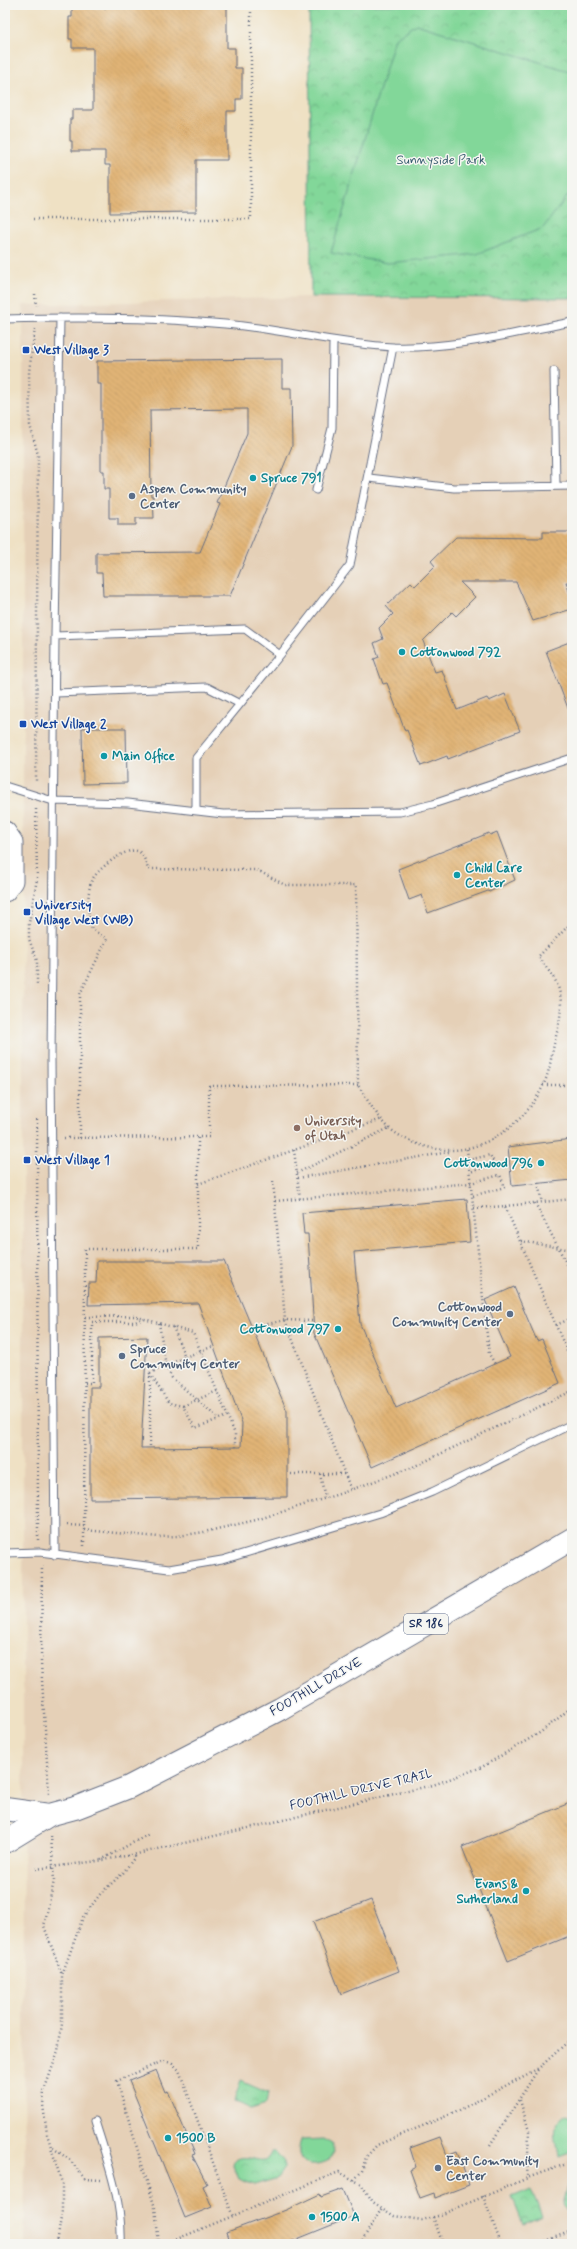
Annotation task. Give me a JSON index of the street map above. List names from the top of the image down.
{
  "streets": {
    "main road": ["SR 186", "FOOTHILL DRIVE"],
    "path": ["FOOTHILL DRIVE TRAIL"]
  },
  "parks": ["Sunnyside Park"],
  "places": {
    "transit": [
      "West Village 3",
      "West Village 2",
      "University Village West (WB)",
      "West Village 1"
    ],
    "other": [
      "Spruce 791",
      "Aspen Community Center",
      "Cottonwood 792",
      "Main Office",
      "Child Care Center",
      "University of Utah",
      "Cottonwood 796",
      "Cottonwood Community Center",
      "Cottonwood 797",
      "Spruce Community Center",
      "Evans & Sutherland",
      "1500 B",
      "East Community Center",
      "1500 A"
    ]
  }
}
